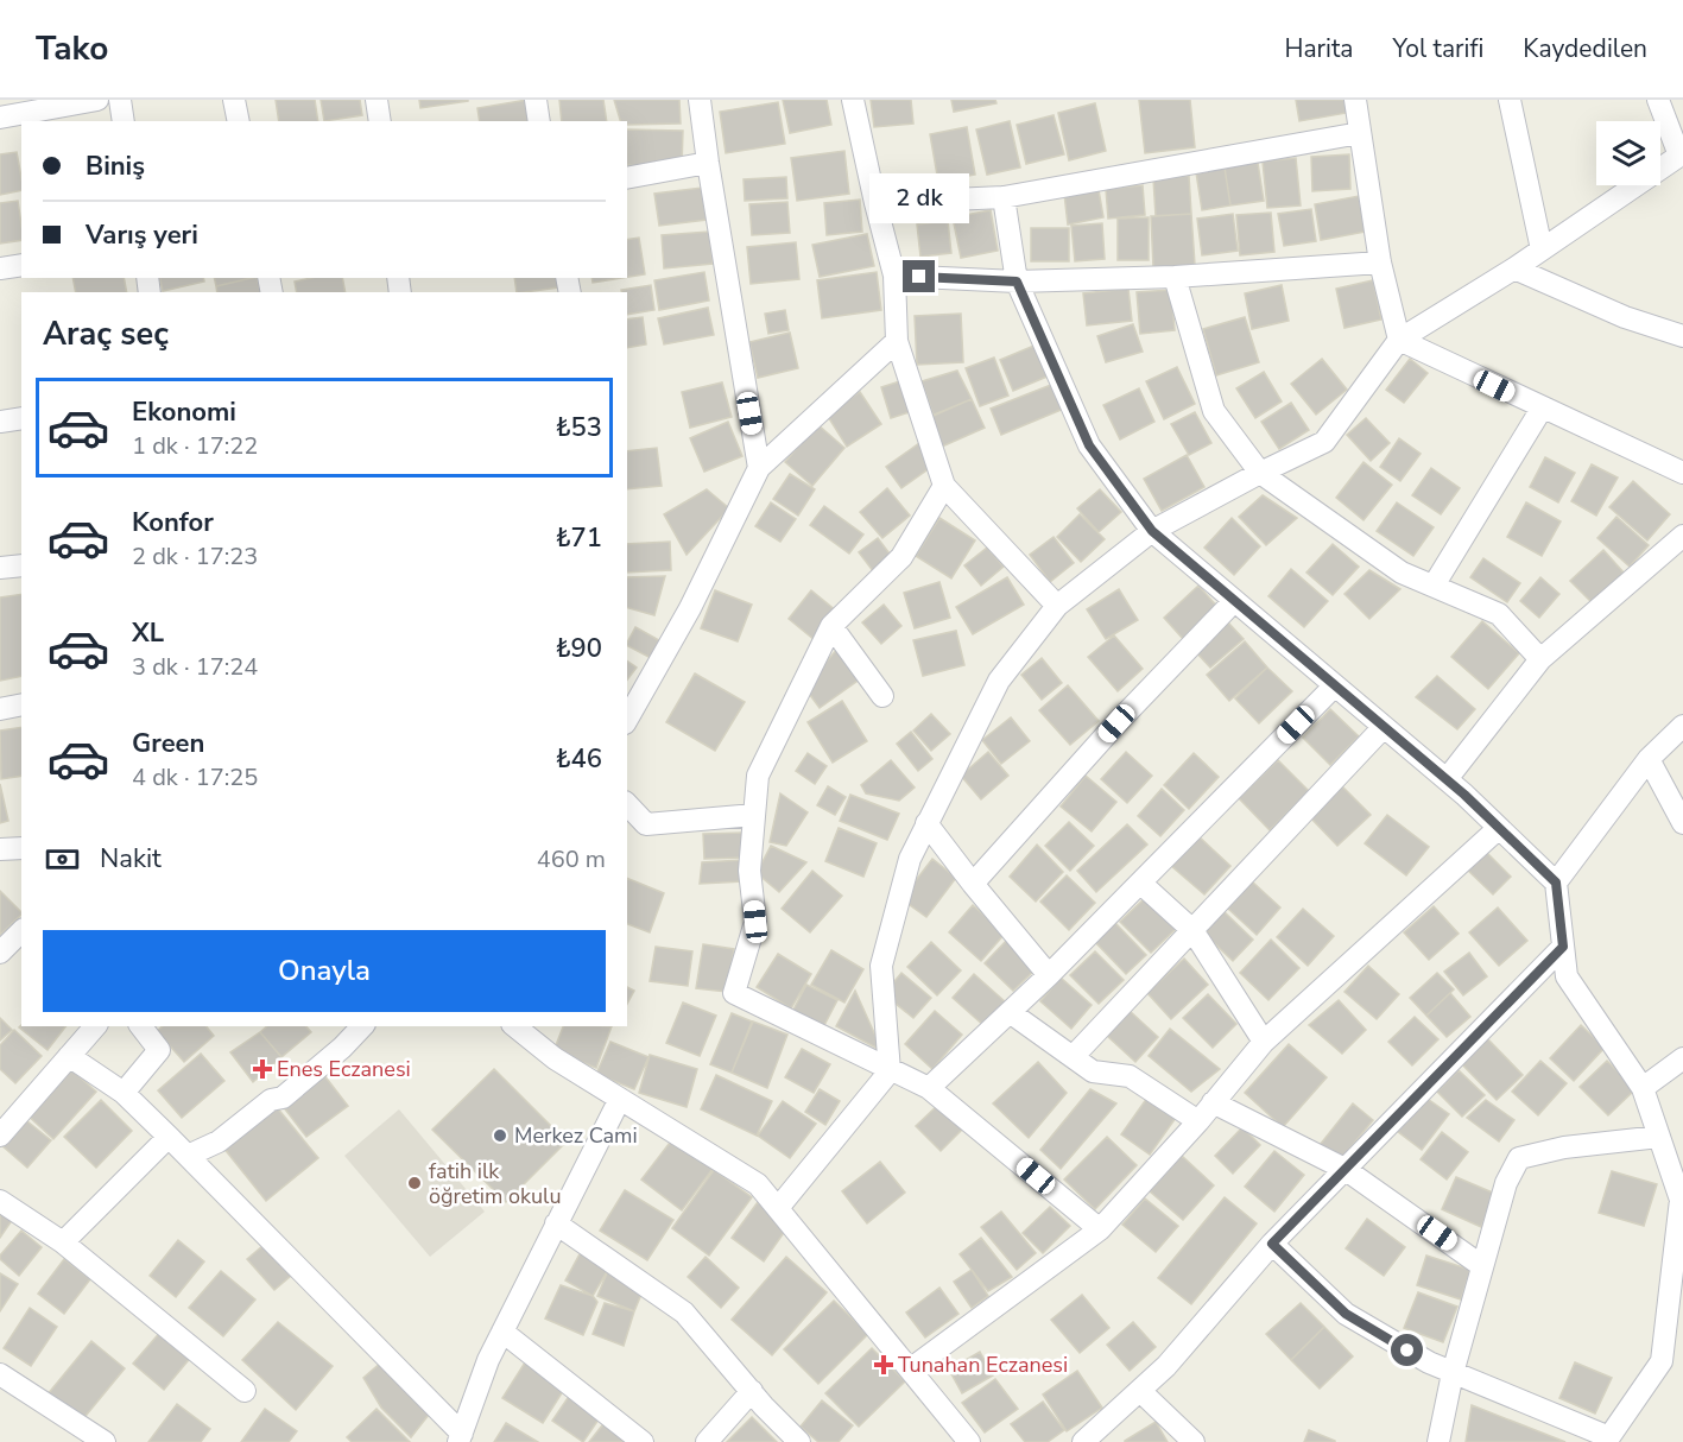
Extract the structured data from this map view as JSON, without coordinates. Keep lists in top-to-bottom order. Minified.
{"places":{"health":["Enes Eczanesi","Tunahan Eczanesi"],"other":["Merkez Cami","fatih ilk öğretim okulu"]},"page":{"header":"Tako","nav":["Harita","Yol tarifi","Kaydedilen"],"banner":["Biniş","Varış yeri"],"bubble":"2 dk","heading":"Araç seç","list":[{"name":"Ekonomi","note":"1 dk · 17:22","value":"₺53"},{"name":"Konfor","note":"2 dk · 17:23","value":"₺71"},{"name":"XL","note":"3 dk · 17:24","value":"₺90"},{"name":"Green","note":"4 dk · 17:25","value":"₺46"}],"pay":["Nakit","460 m"],"buttons":"Onayla"}}
